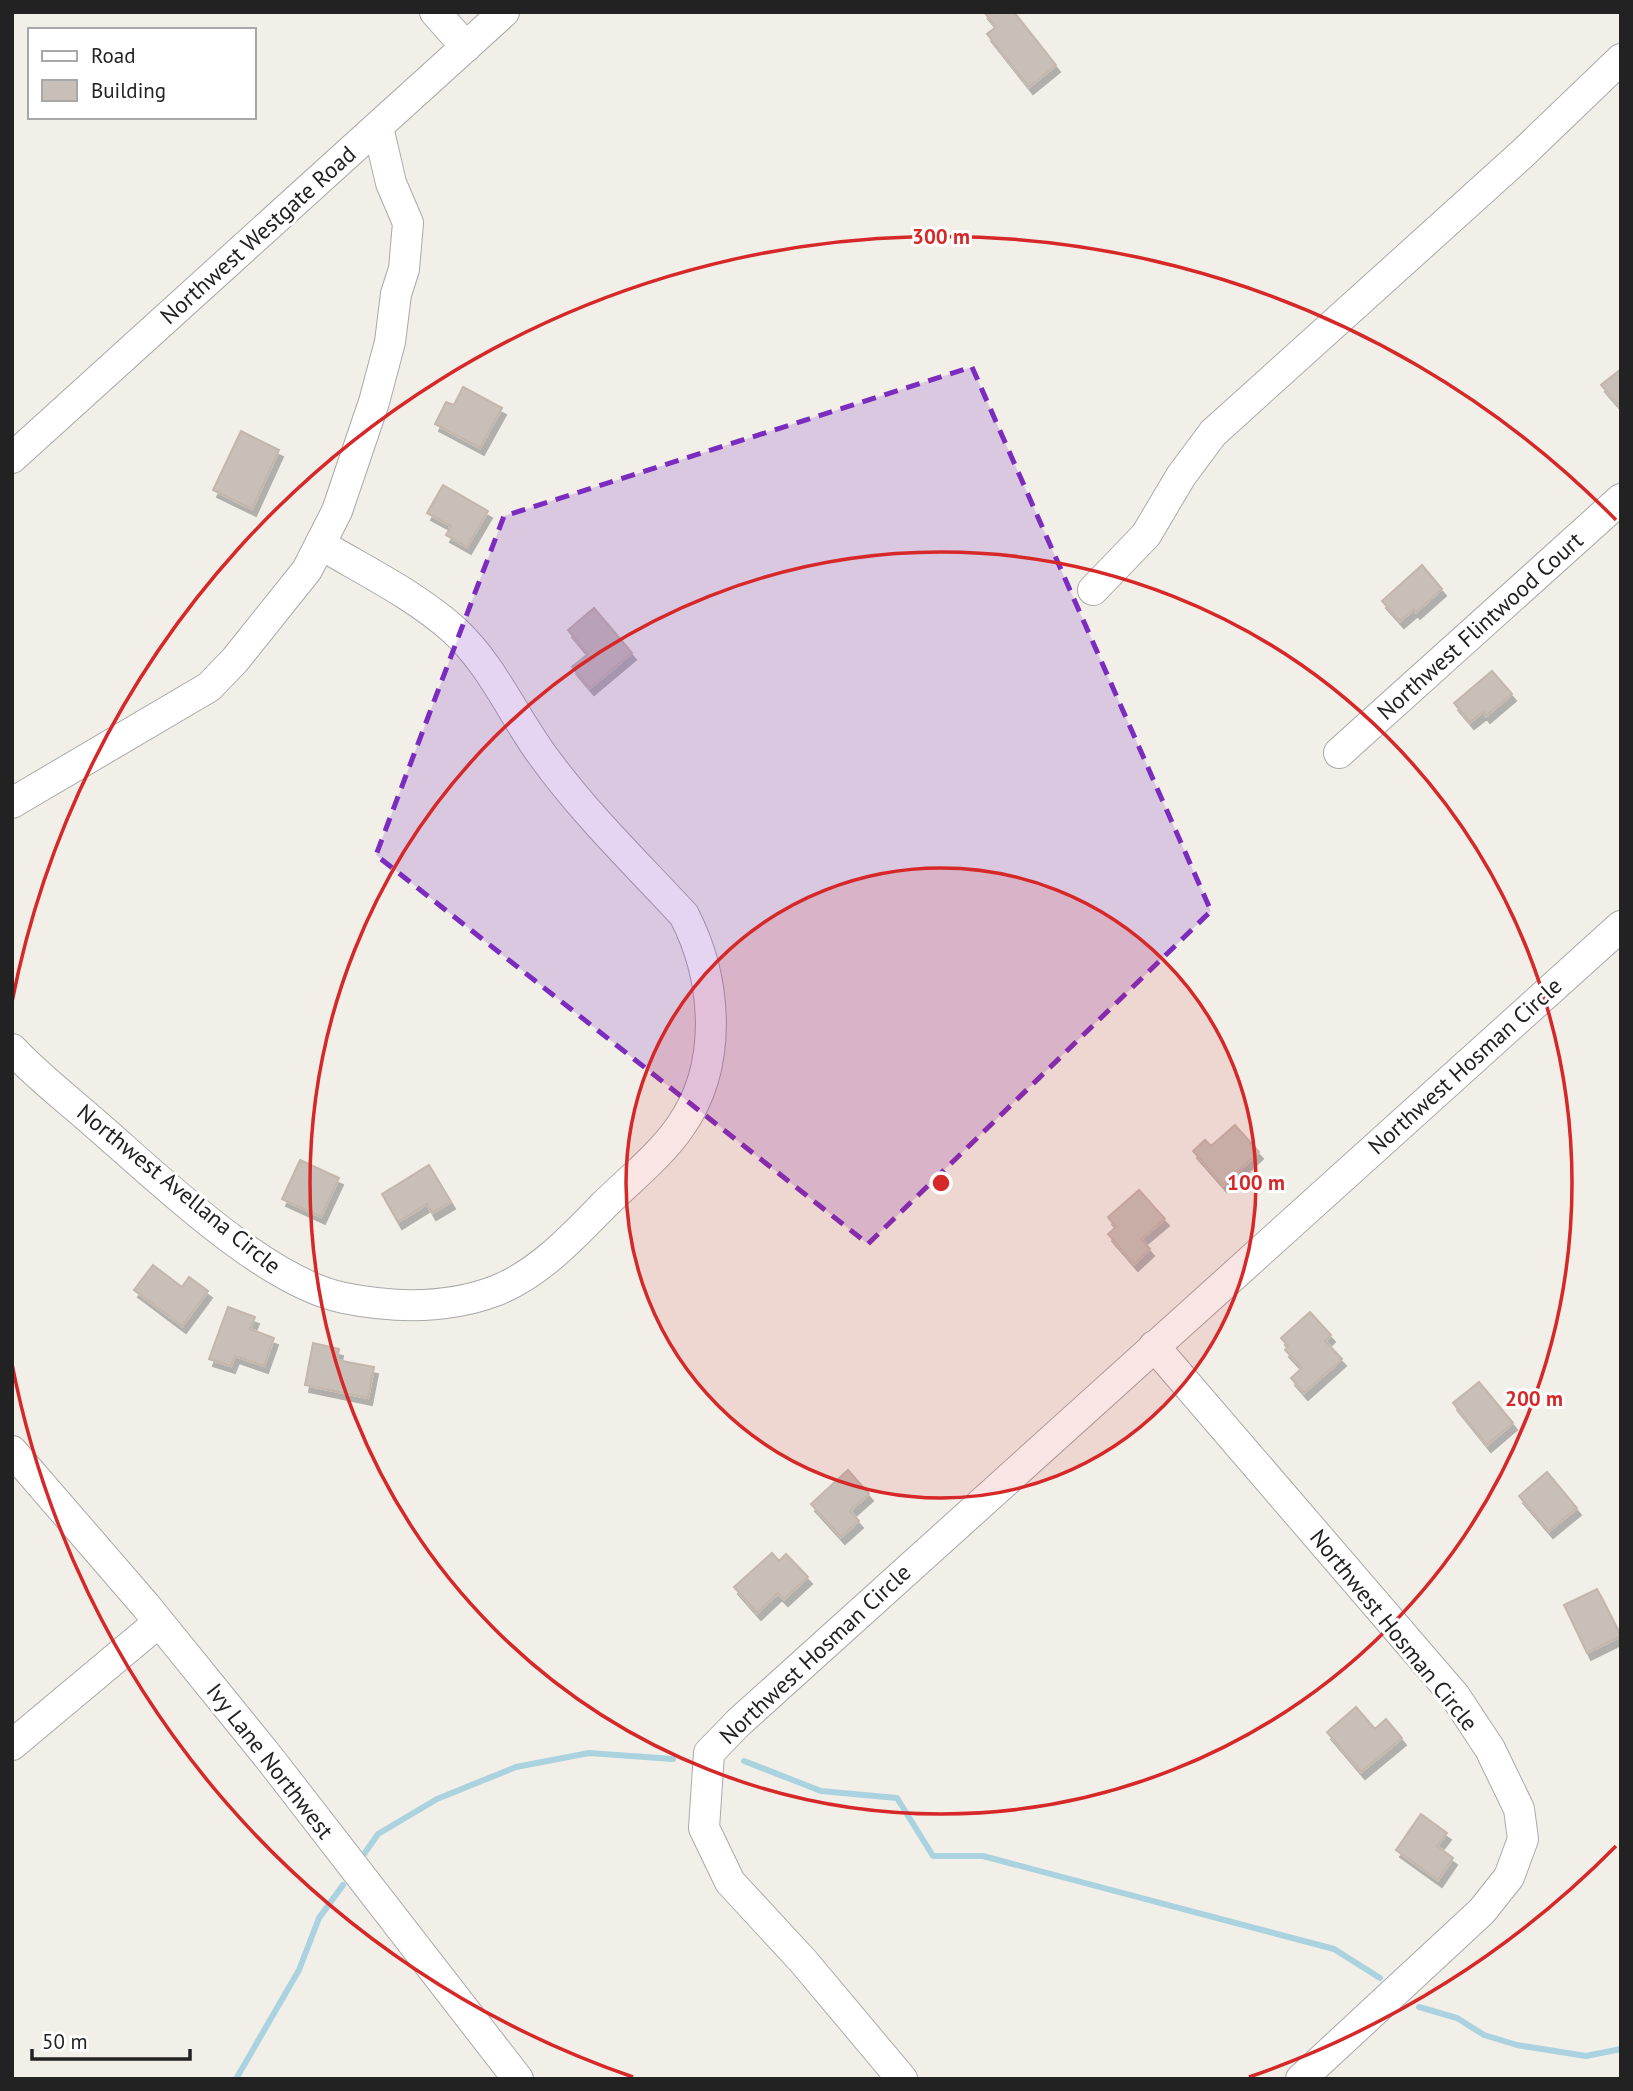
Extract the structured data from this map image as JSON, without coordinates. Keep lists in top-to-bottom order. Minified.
{"streets":{"street":["Northwest Westgate Road","Northwest Flintwood Court","Northwest Hosman Circle","Northwest Avellana Circle","Ivy Lane Northwest"]},"legend":["Road","Building"],"scale_bar":"50 m","rings":["300 m","100 m","200 m"]}
